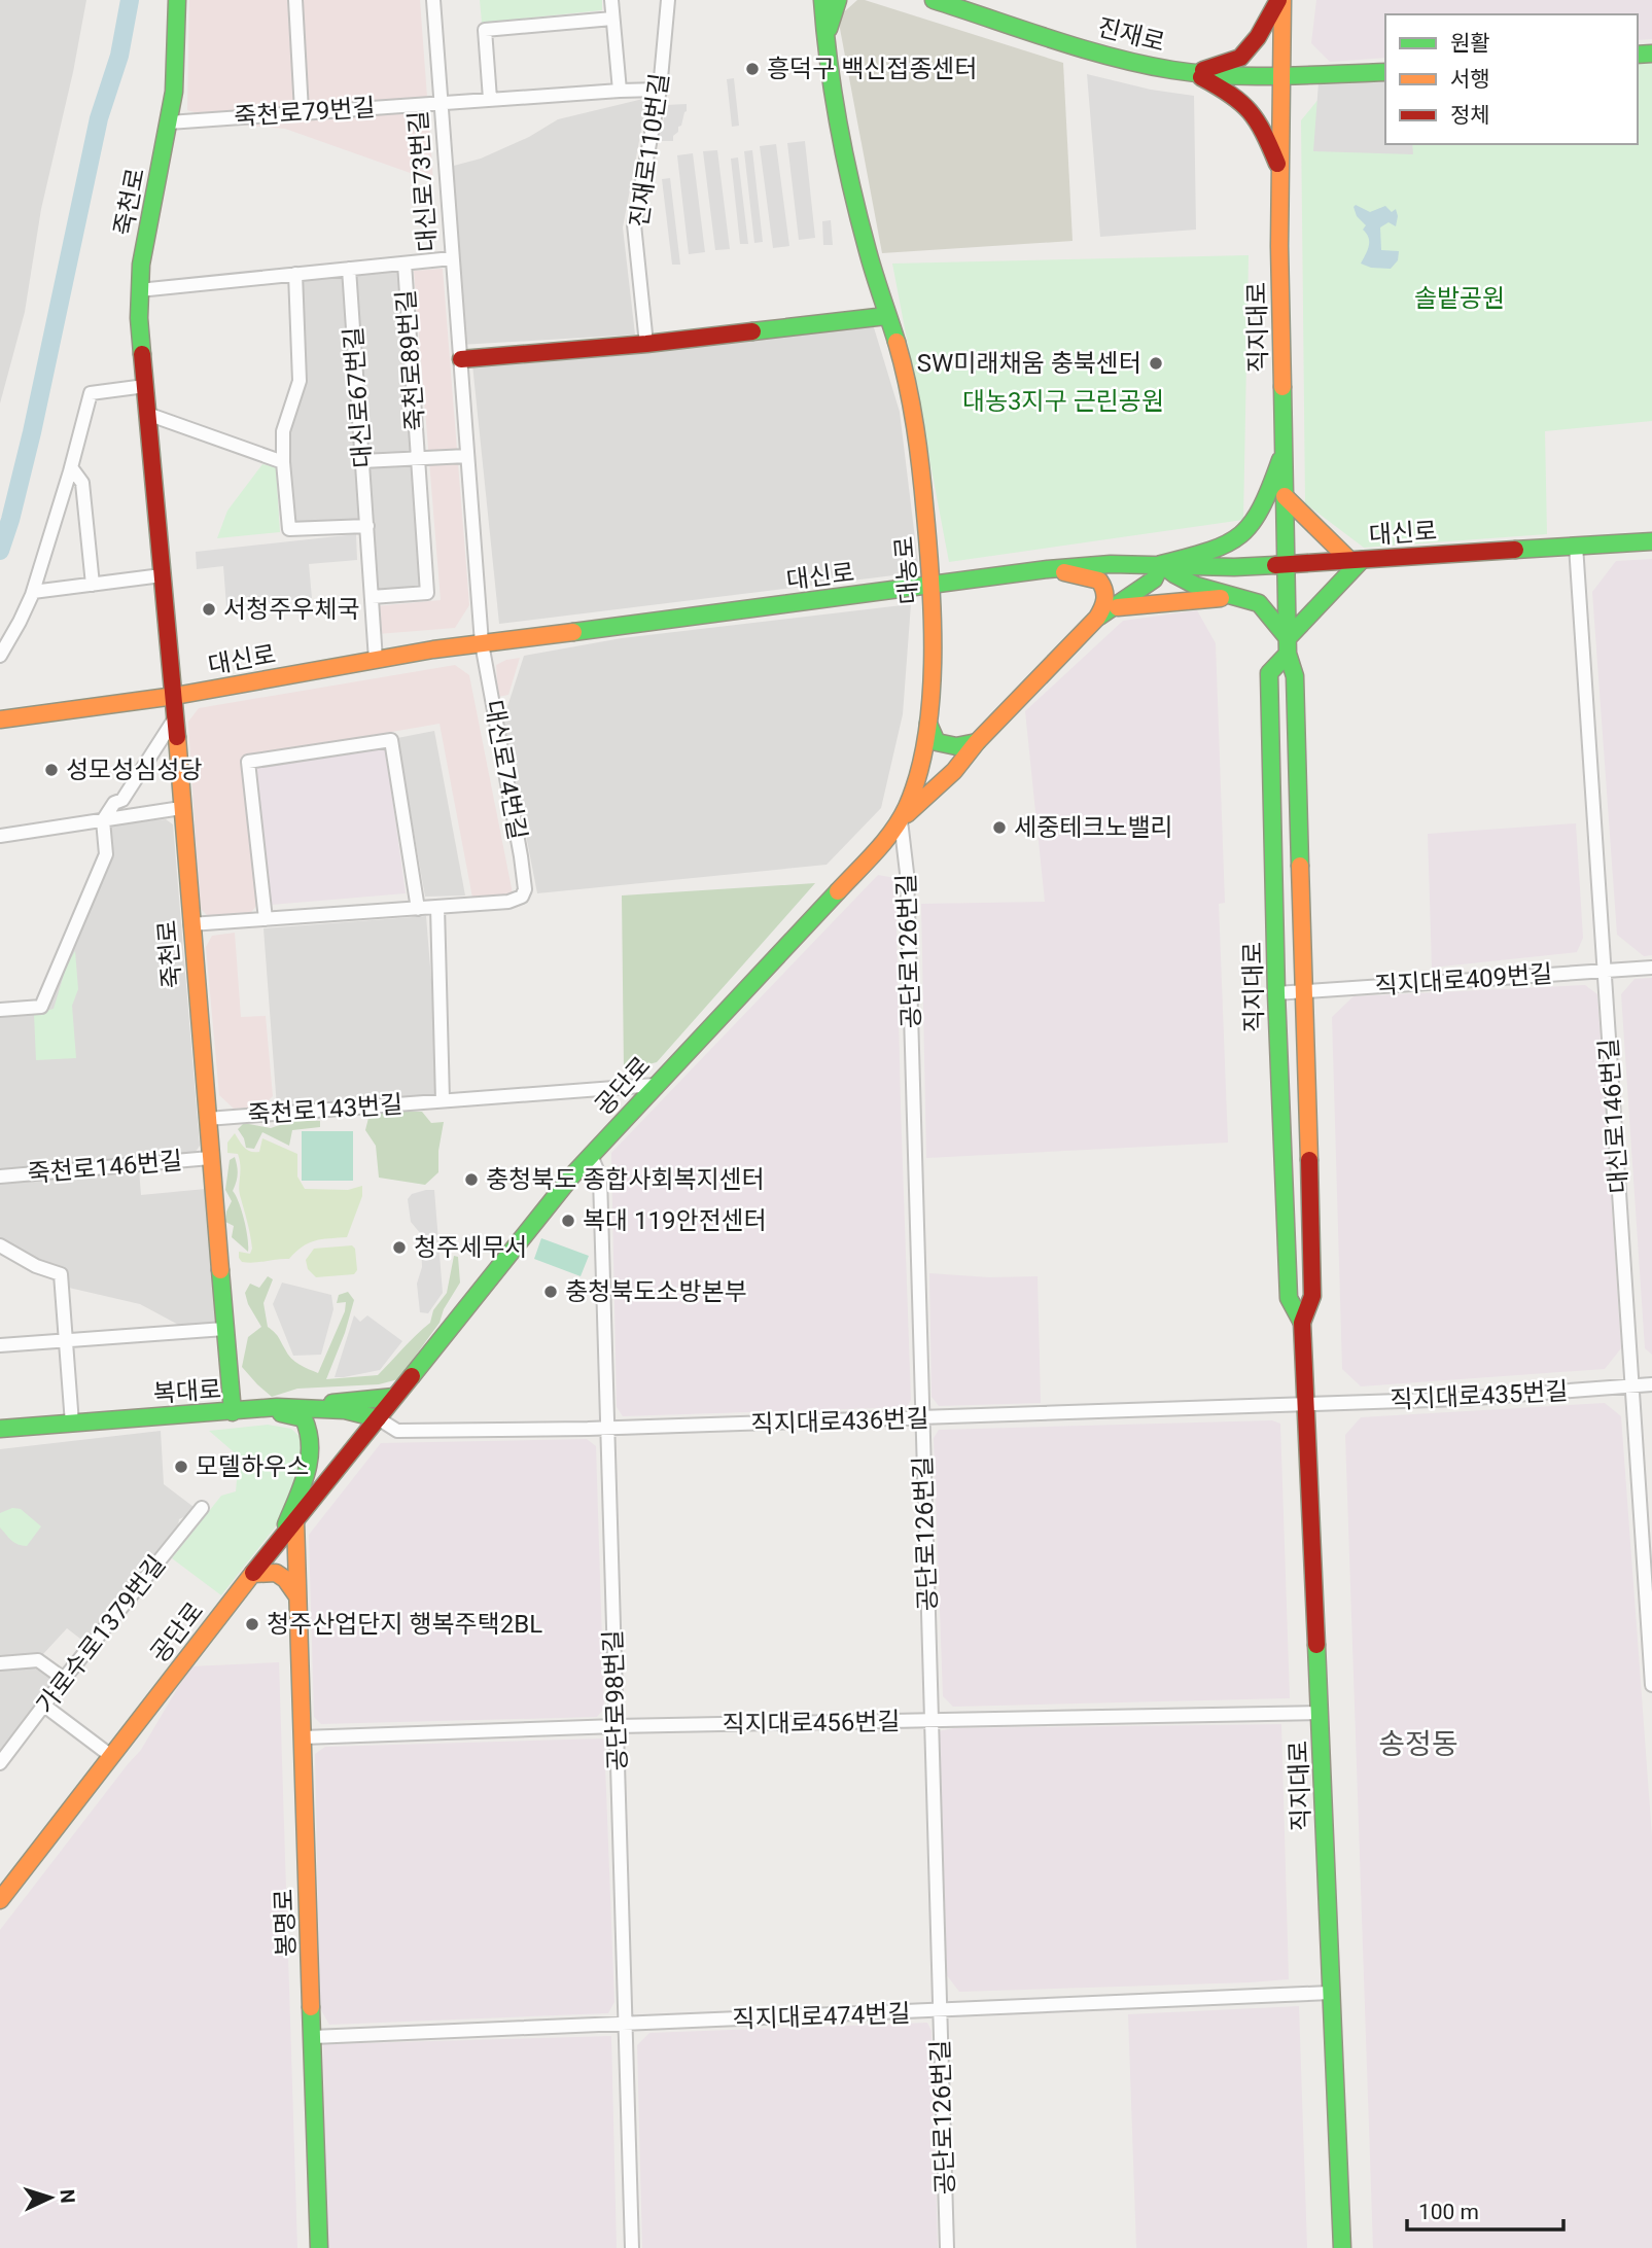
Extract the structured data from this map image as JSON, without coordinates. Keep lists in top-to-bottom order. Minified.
{"streets":{"street":["진재로","죽천로79번길","진재로110번길","대신로73번길","죽천로","직지대로","죽천로89번길","대신로67번길","대신로","대농로","대신로74번길","공단로126번길","직지대로409번길","공단로","죽천로143번길","대신로146번길","죽천로146번길","복대로","직지대로435번길","직지대로436번길","가로수로1379번길","공단로98번길","직지대로456번길","봉명로","직지대로474번길"]},"crossings":[["진재로","직지대로"],["죽천로79번길","진재로110번길"],["죽천로79번길","대신로73번길"],["죽천로79번길","죽천로"],["진재로110번길","대신로73번길"],["대신로73번길","죽천로89번길"],["대신로73번길","대신로"],["대신로73번길","대신로74번길"],["죽천로","죽천로89번길"],["죽천로","대신로"],["죽천로","죽천로143번길"],["죽천로","죽천로146번길"],["죽천로","복대로"],["직지대로","대신로"],["직지대로","직지대로409번길"],["직지대로","직지대로435번길"],["직지대로","직지대로436번길"],["직지대로","직지대로456번길"],["직지대로","직지대로474번길"],["죽천로89번길","대신로67번길"],["대신로67번길","대신로"],["대신로","대농로"],["대신로","대신로74번길"],["대신로","대신로146번길"],["대농로","공단로126번길"],["대농로","공단로"],["공단로126번길","공단로"],["공단로126번길","직지대로436번길"],["공단로126번길","직지대로456번길"],["공단로126번길","직지대로474번길"],["직지대로409번길","대신로146번길"],["공단로","죽천로143번길"],["공단로","복대로"],["공단로","직지대로436번길"],["공단로","공단로98번길"],["공단로","봉명로"],["대신로146번길","직지대로435번길"],["복대로","직지대로436번길"],["직지대로435번길","직지대로436번길"],["직지대로436번길","공단로98번길"],["공단로98번길","직지대로456번길"],["공단로98번길","직지대로474번길"],["직지대로456번길","봉명로"],["봉명로","직지대로474번길"]],"districts":["송정동"],"parks":["솔밭공원","대농3지구 근린공원"],"places":["흥덕구 백신접종센터","SW미래채움 충북센터","서청주우체국","성모성심성당","세중테크노밸리","충청북도 종합사회복지센터","복대 119안전센터","청주세무서","충청북도소방본부","모델하우스","청주산업단지 행복주택2BL"],"legend":["원활","서행","정체"],"scale_bar":"100 m","north":"right"}
